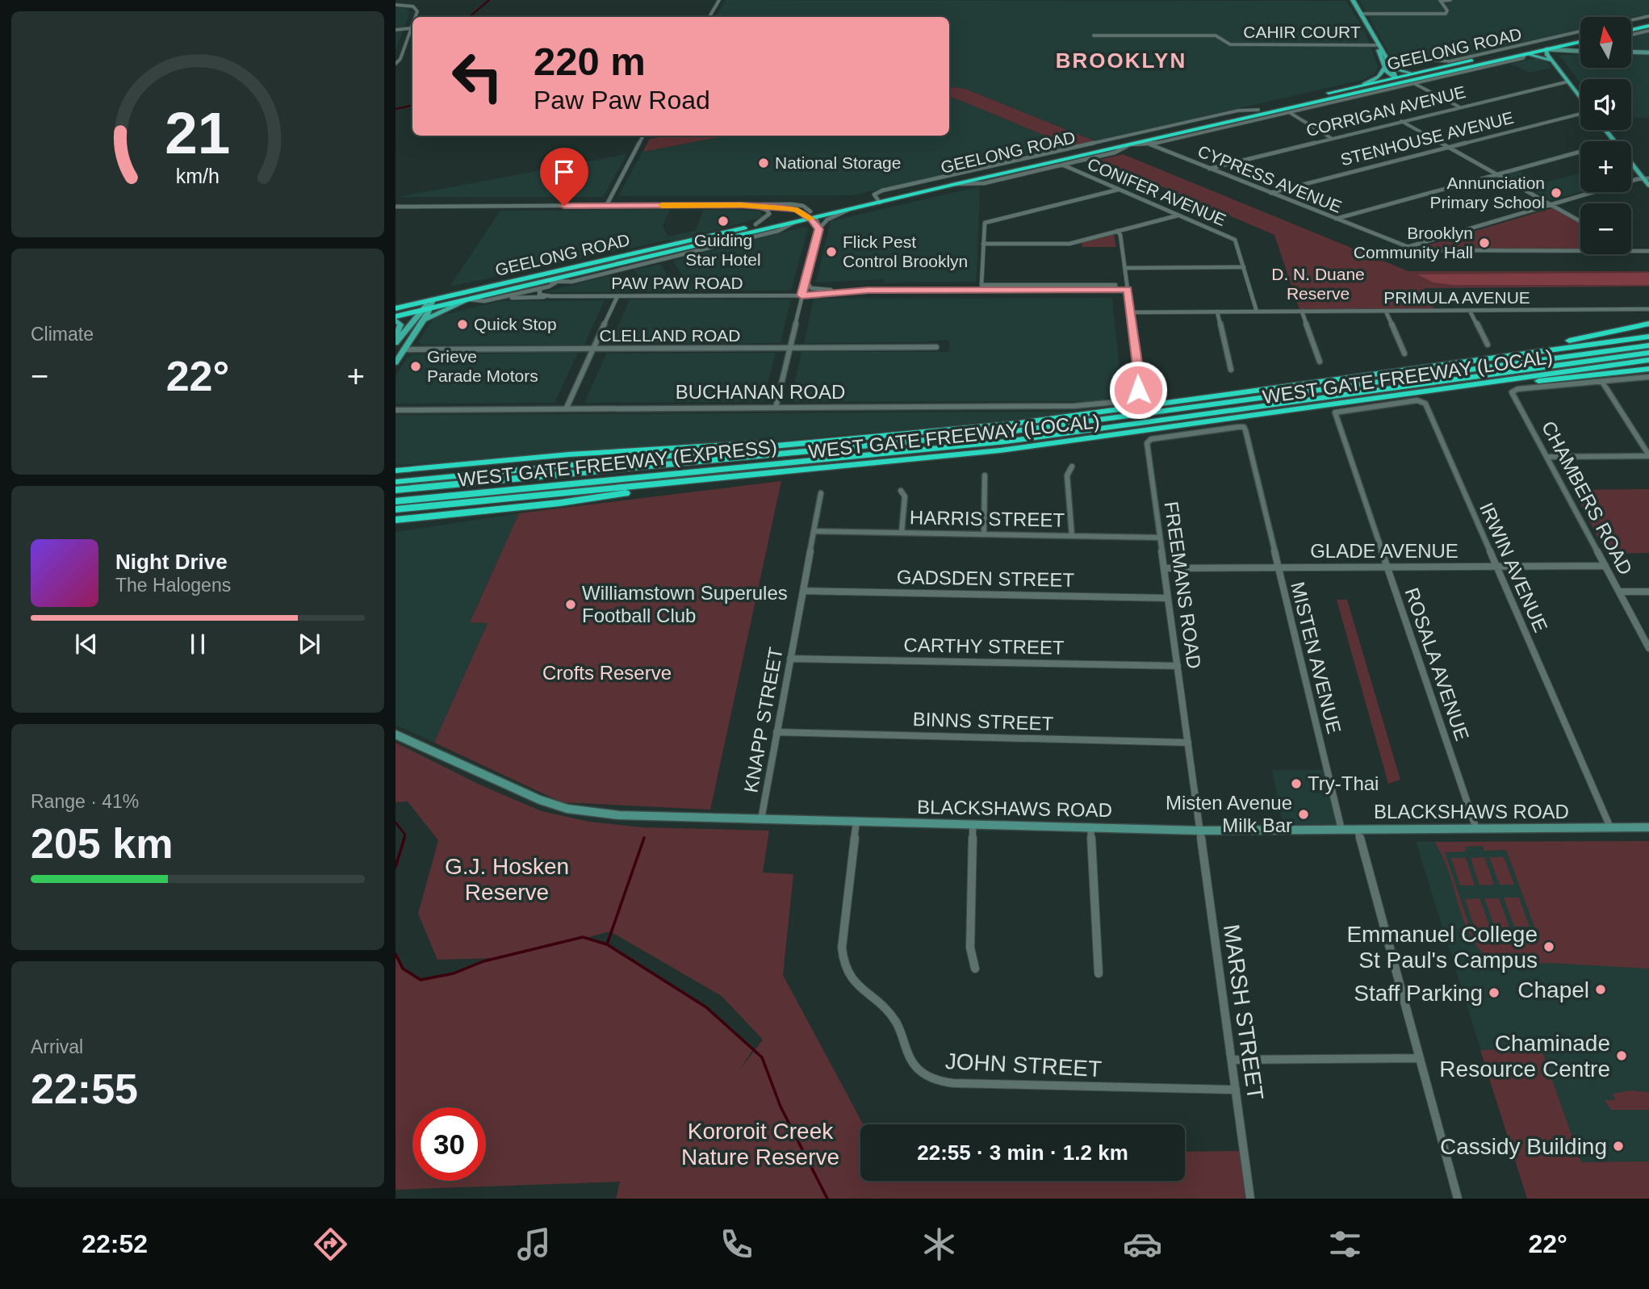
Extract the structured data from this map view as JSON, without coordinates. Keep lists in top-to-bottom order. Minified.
{"streets":{"highway":["GEELONG ROAD","WEST GATE FREEWAY (LOCAL)","WEST GATE FREEWAY (EXPRESS)"],"main road":["BLACKSHAWS ROAD"],"street":["CAHIR COURT","CORRIGAN AVENUE","STENHOUSE AVENUE","CYPRESS AVENUE","CONIFER AVENUE","PAW PAW ROAD","PRIMULA AVENUE","CLELLAND ROAD","BUCHANAN ROAD","CHAMBERS ROAD","HARRIS STREET","GLADE AVENUE","IRWIN AVENUE","GADSDEN STREET","FREEMANS ROAD","CARTHY STREET","MISTEN AVENUE","ROSALA AVENUE","KNAPP STREET","BINNS STREET","MARSH STREET","JOHN STREET"]},"crossings":[["CORRIGAN AVENUE","CYPRESS AVENUE"],["STENHOUSE AVENUE","CYPRESS AVENUE"],["CONIFER AVENUE","PRIMULA AVENUE"],["PRIMULA AVENUE","BUCHANAN ROAD"],["CHAMBERS ROAD","GLADE AVENUE"],["HARRIS STREET","FREEMANS ROAD"],["HARRIS STREET","KNAPP STREET"],["GLADE AVENUE","IRWIN AVENUE"],["GLADE AVENUE","FREEMANS ROAD"],["GLADE AVENUE","MISTEN AVENUE"],["GLADE AVENUE","ROSALA AVENUE"],["IRWIN AVENUE","ROSALA AVENUE"],["IRWIN AVENUE","BLACKSHAWS ROAD"],["GADSDEN STREET","FREEMANS ROAD"],["GADSDEN STREET","KNAPP STREET"],["FREEMANS ROAD","CARTHY STREET"],["FREEMANS ROAD","MISTEN AVENUE"],["FREEMANS ROAD","BINNS STREET"],["FREEMANS ROAD","BLACKSHAWS ROAD"],["FREEMANS ROAD","MARSH STREET"],["CARTHY STREET","KNAPP STREET"],["MISTEN AVENUE","BLACKSHAWS ROAD"],["ROSALA AVENUE","BLACKSHAWS ROAD"],["KNAPP STREET","BINNS STREET"],["KNAPP STREET","BLACKSHAWS ROAD"],["BLACKSHAWS ROAD","MARSH STREET"],["BLACKSHAWS ROAD","JOHN STREET"],["MARSH STREET","JOHN STREET"]],"districts":["BROOKLYN"],"parks":["D. N. Duane Reserve","Crofts Reserve","G.J. Hosken Reserve","Kororoit Creek Nature Reserve"],"places":["National Storage","Annunciation Primary School","Guiding Star Hotel","Brooklyn Community Hall","Flick Pest Control Brooklyn","Quick Stop","Grieve Parade Motors","Williamstown Superules Football Club","Try-Thai","Misten Avenue Milk Bar","Emmanuel College St Paul's Campus","Chapel","Staff Parking","Chaminade Resource Centre","Cassidy Building"],"north":"top","page":{"map_buttons":["+","−"],"turn":["220 m","Paw Paw Road"],"tile":["Climate",["Range · 41%","205 km"],["Arrival","22:55"]],"heat":["−","22°","+"],"song":["Night Drive","The Halogens"],"limit":"30","trip":"22:55 · 3 min · 1.2 km","tabs":["22:52","22°"],"gauge":["21","km/h"]}}
